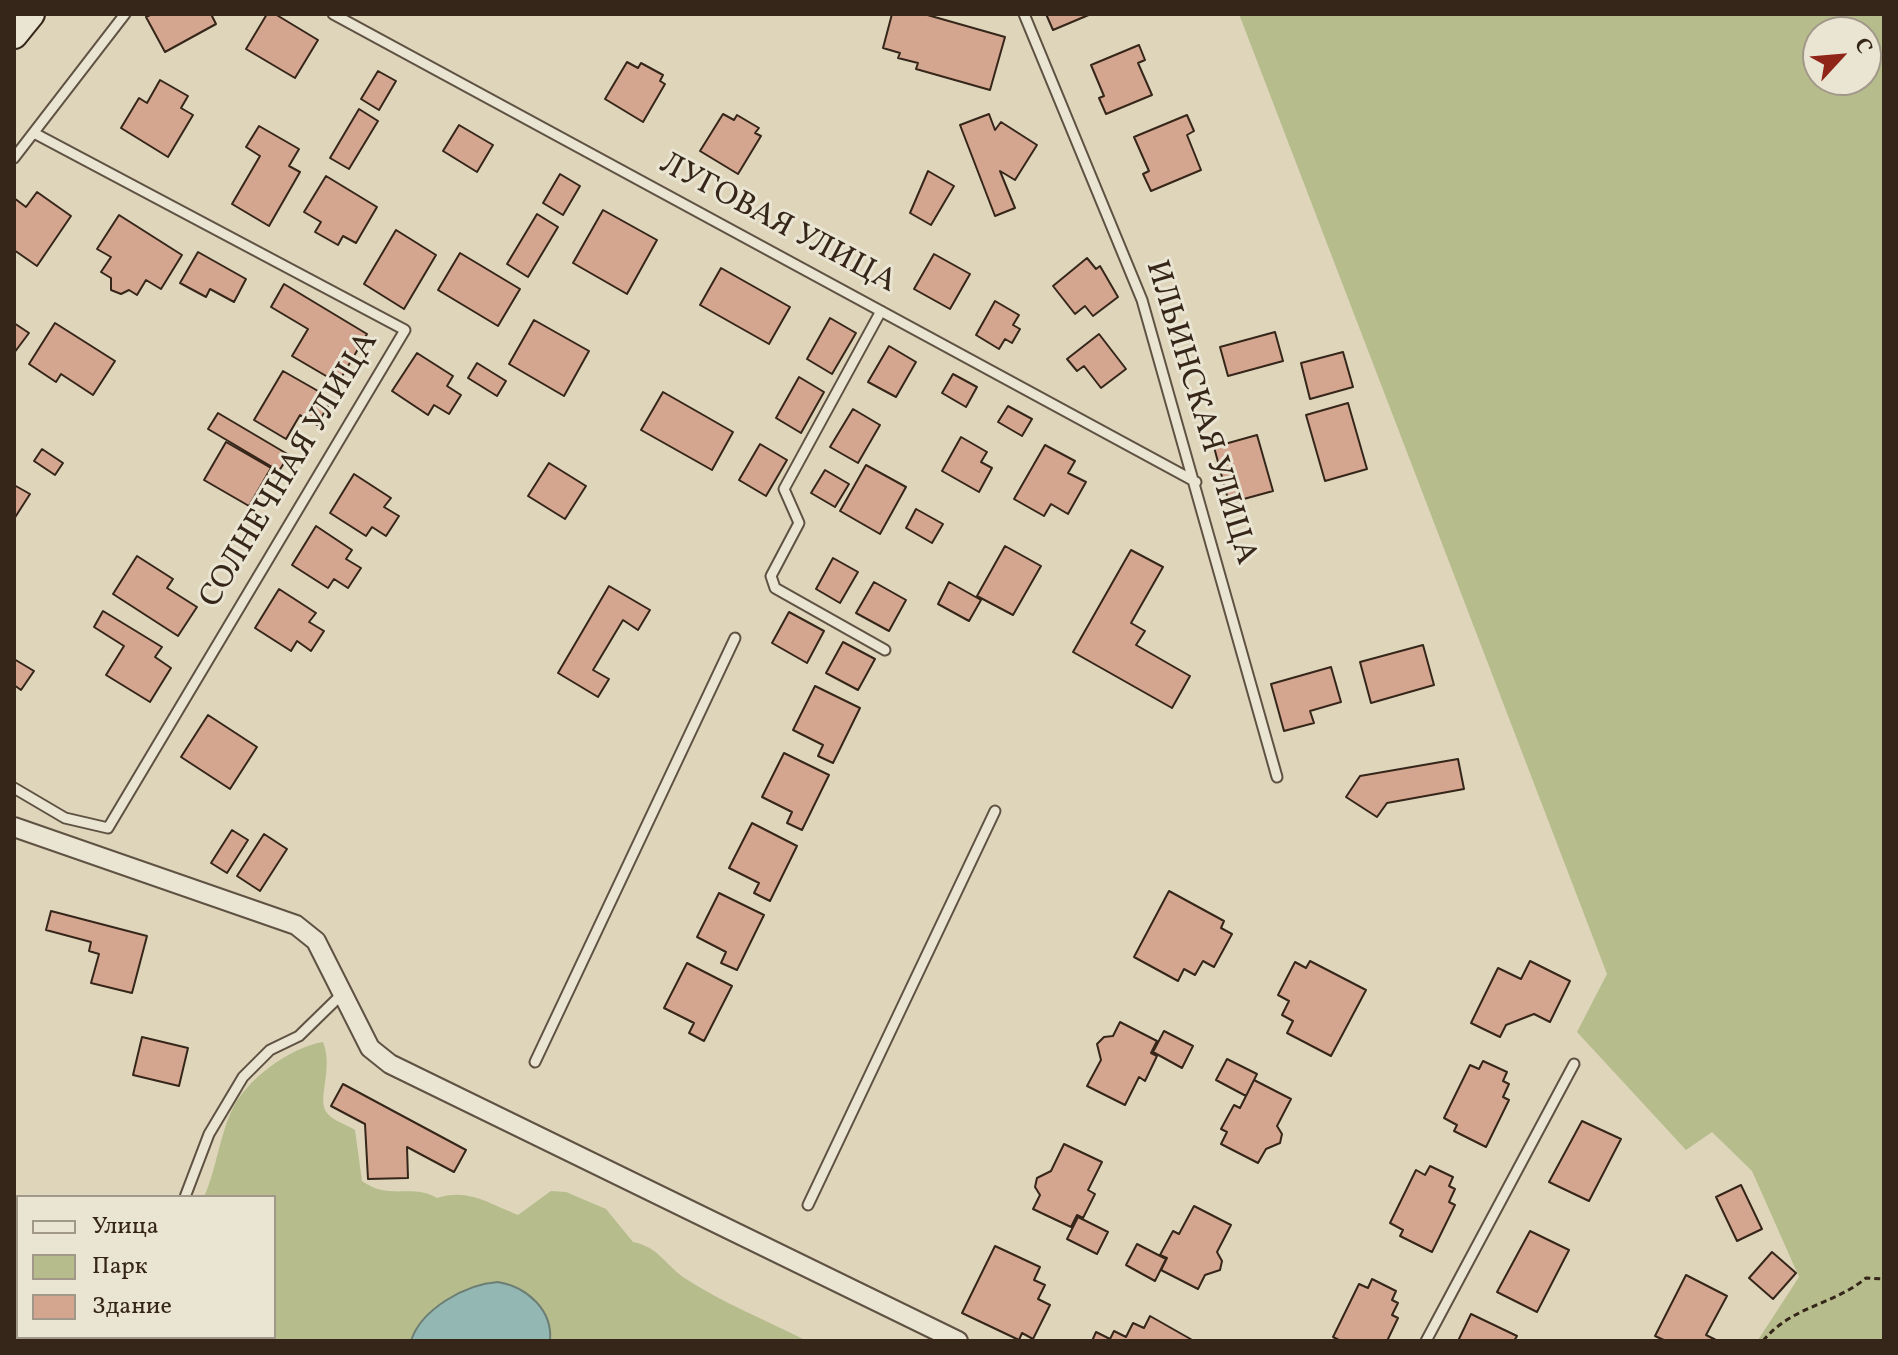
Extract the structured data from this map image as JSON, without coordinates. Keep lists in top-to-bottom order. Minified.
{"streets":{"lane":["ЛУГОВАЯ УЛИЦА","ИЛЬИНСКАЯ УЛИЦА","СОЛНЕЧНАЯ УЛИЦА"]},"crossings":[["ЛУГОВАЯ УЛИЦА","ИЛЬИНСКАЯ УЛИЦА"]],"legend":["Улица","Парк","Здание"],"north":"top right"}
